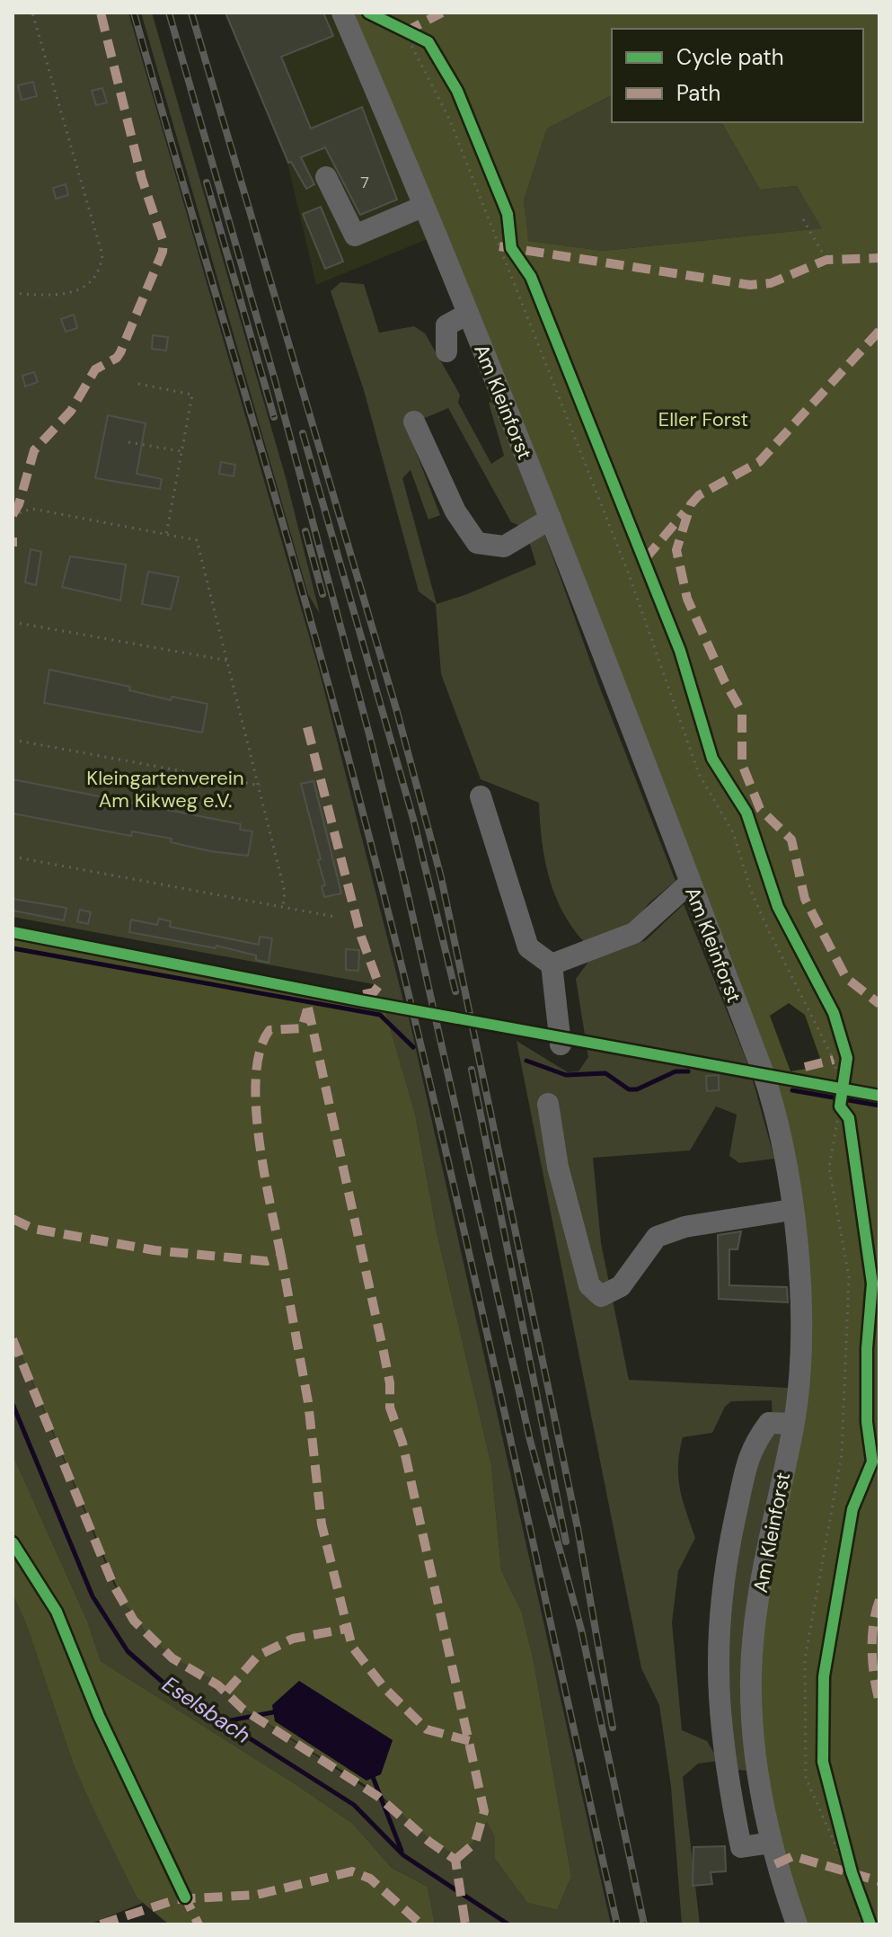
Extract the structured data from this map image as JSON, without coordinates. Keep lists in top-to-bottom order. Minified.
{"streets":{"street":["Am Kleinforst"]},"water":["Eselsbach"],"parks":["Eller Forst","Kleingartenverein Am Kikweg e.V."],"house_numbers":["7"],"legend":["Cycle path","Path"]}
